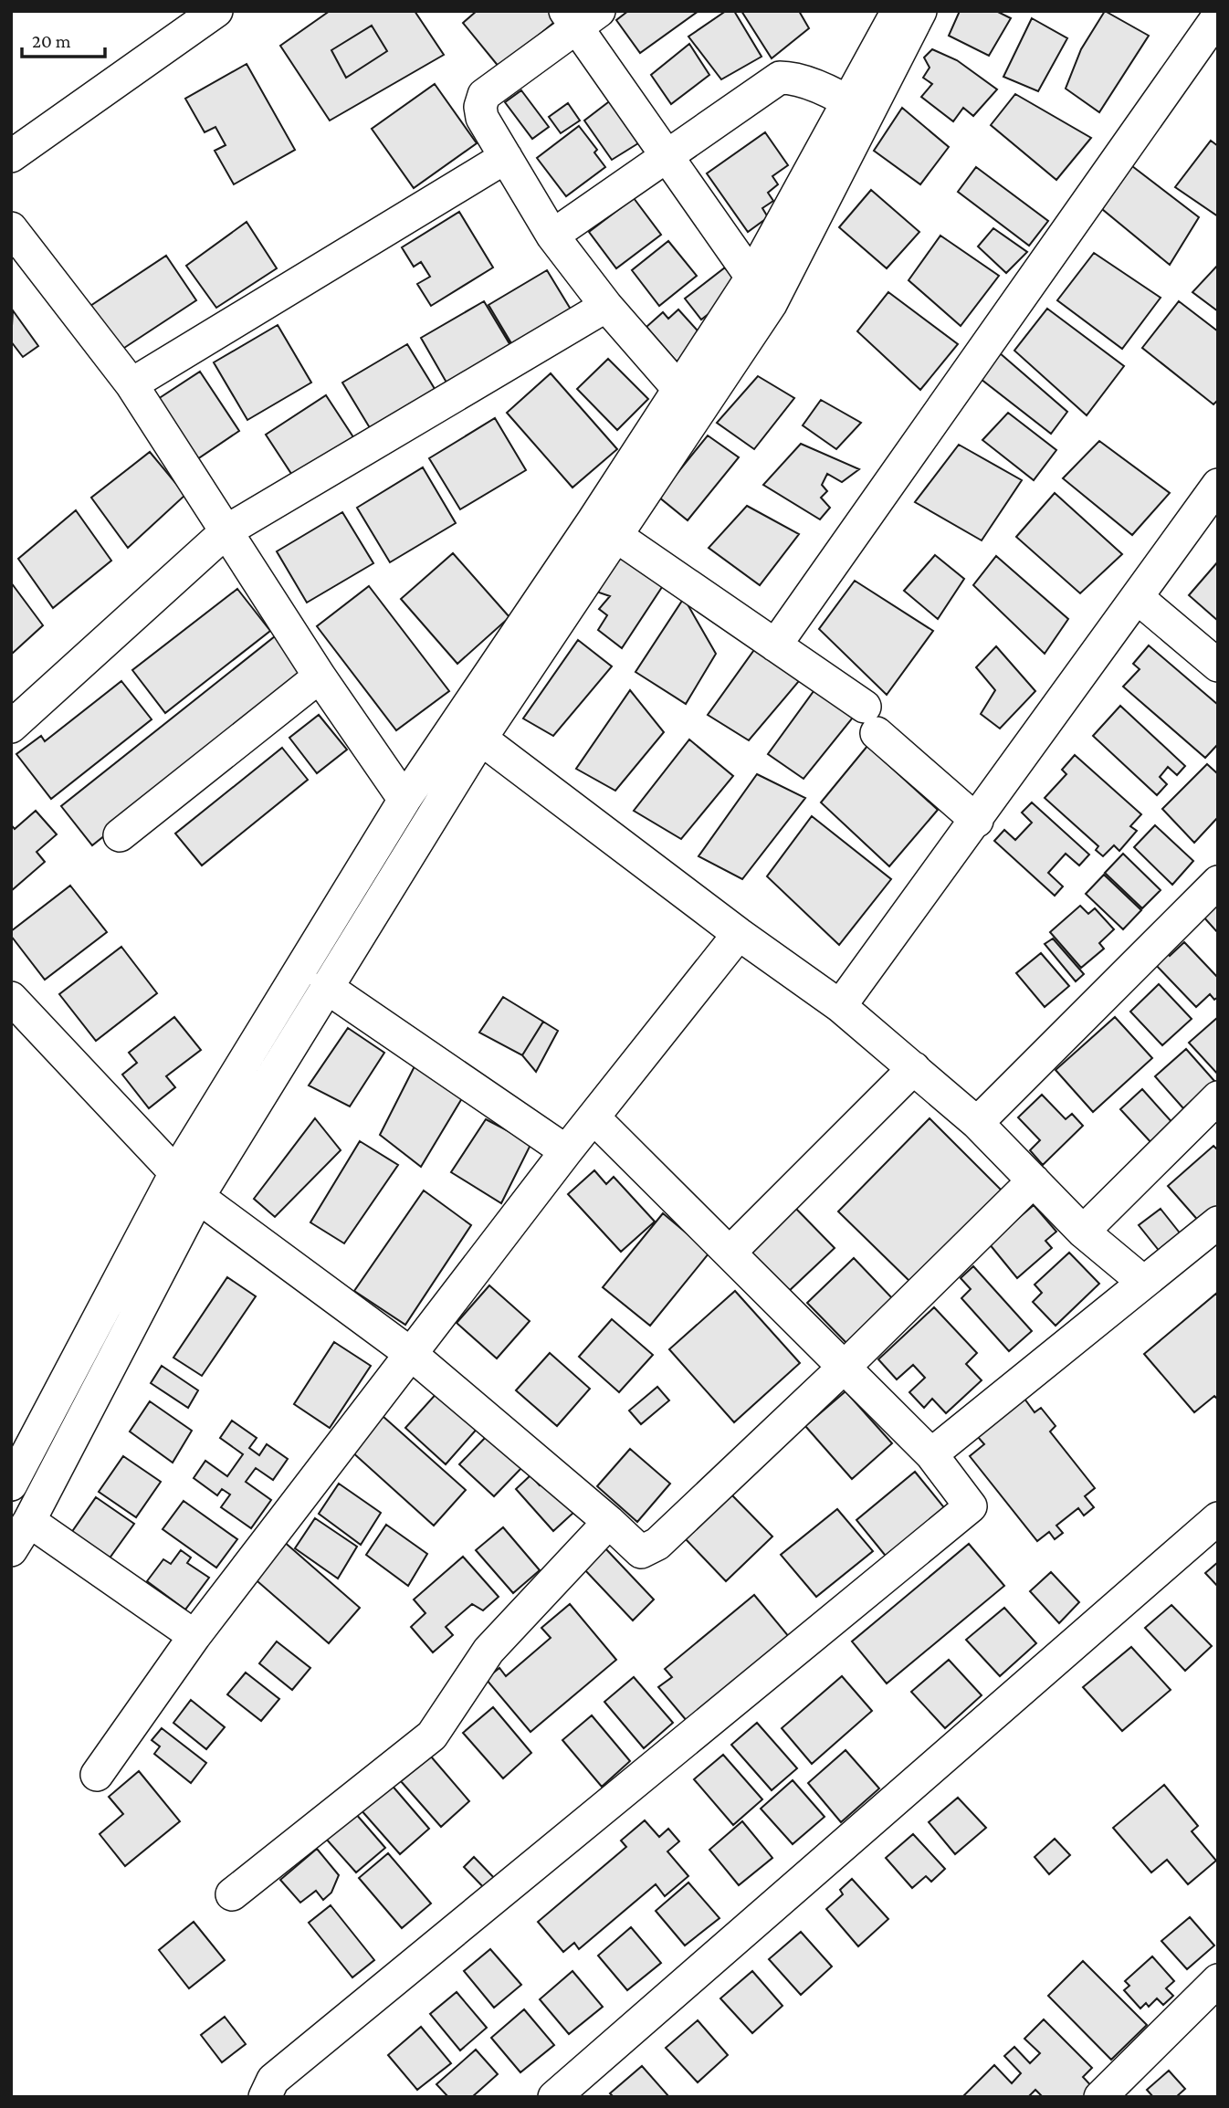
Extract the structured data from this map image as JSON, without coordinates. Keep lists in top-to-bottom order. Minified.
{"scale_bar":"20 m"}
